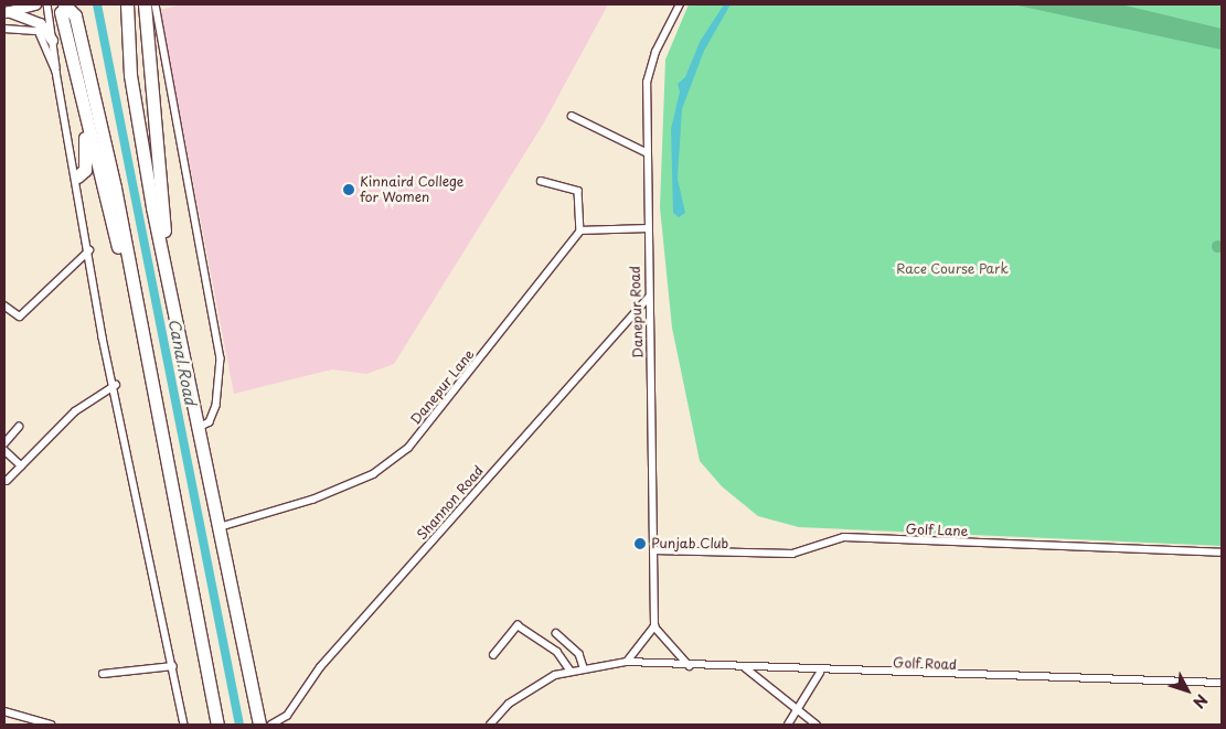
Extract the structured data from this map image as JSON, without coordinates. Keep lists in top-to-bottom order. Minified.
{"streets":{"street":["Danepur Road","Danepur Lane","Shannon Road","Golf Lane","Golf Road"]},"crossings":[["Danepur Road","Shannon Road"],["Danepur Road","Golf Lane"]],"water":["Canal Road"],"parks":["Race Course Park"],"places":["Kinnaird College for Women","Punjab Club"],"north":"bottom right"}
